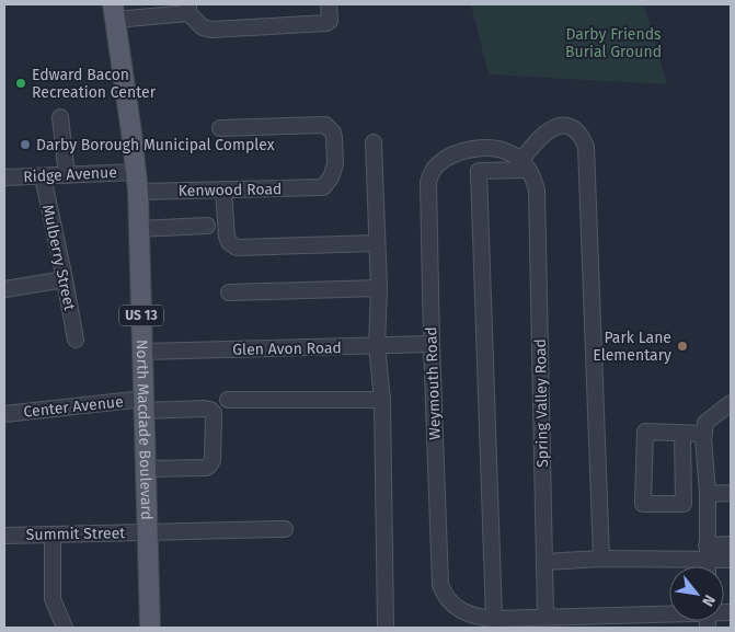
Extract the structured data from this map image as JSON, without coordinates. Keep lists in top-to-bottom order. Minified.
{"streets":{"main road":["US 13","North Macdade Boulevard"],"street":["Ridge Avenue","Kenwood Road","Mulberry Street","Glen Avon Road","Weymouth Road","Spring Valley Road","Center Avenue","Summit Street"]},"crossings":[["Ridge Avenue","Mulberry Street"],["Ridge Avenue","North Macdade Boulevard"],["Kenwood Road","North Macdade Boulevard"],["Glen Avon Road","Weymouth Road"],["Glen Avon Road","North Macdade Boulevard"],["Weymouth Road","Spring Valley Road"],["Center Avenue","North Macdade Boulevard"],["North Macdade Boulevard","Summit Street"]],"parks":["Darby Friends Burial Ground"],"places":["Edward Bacon Recreation Center","Darby Borough Municipal Complex","Park Lane Elementary"],"north":"bottom right"}
